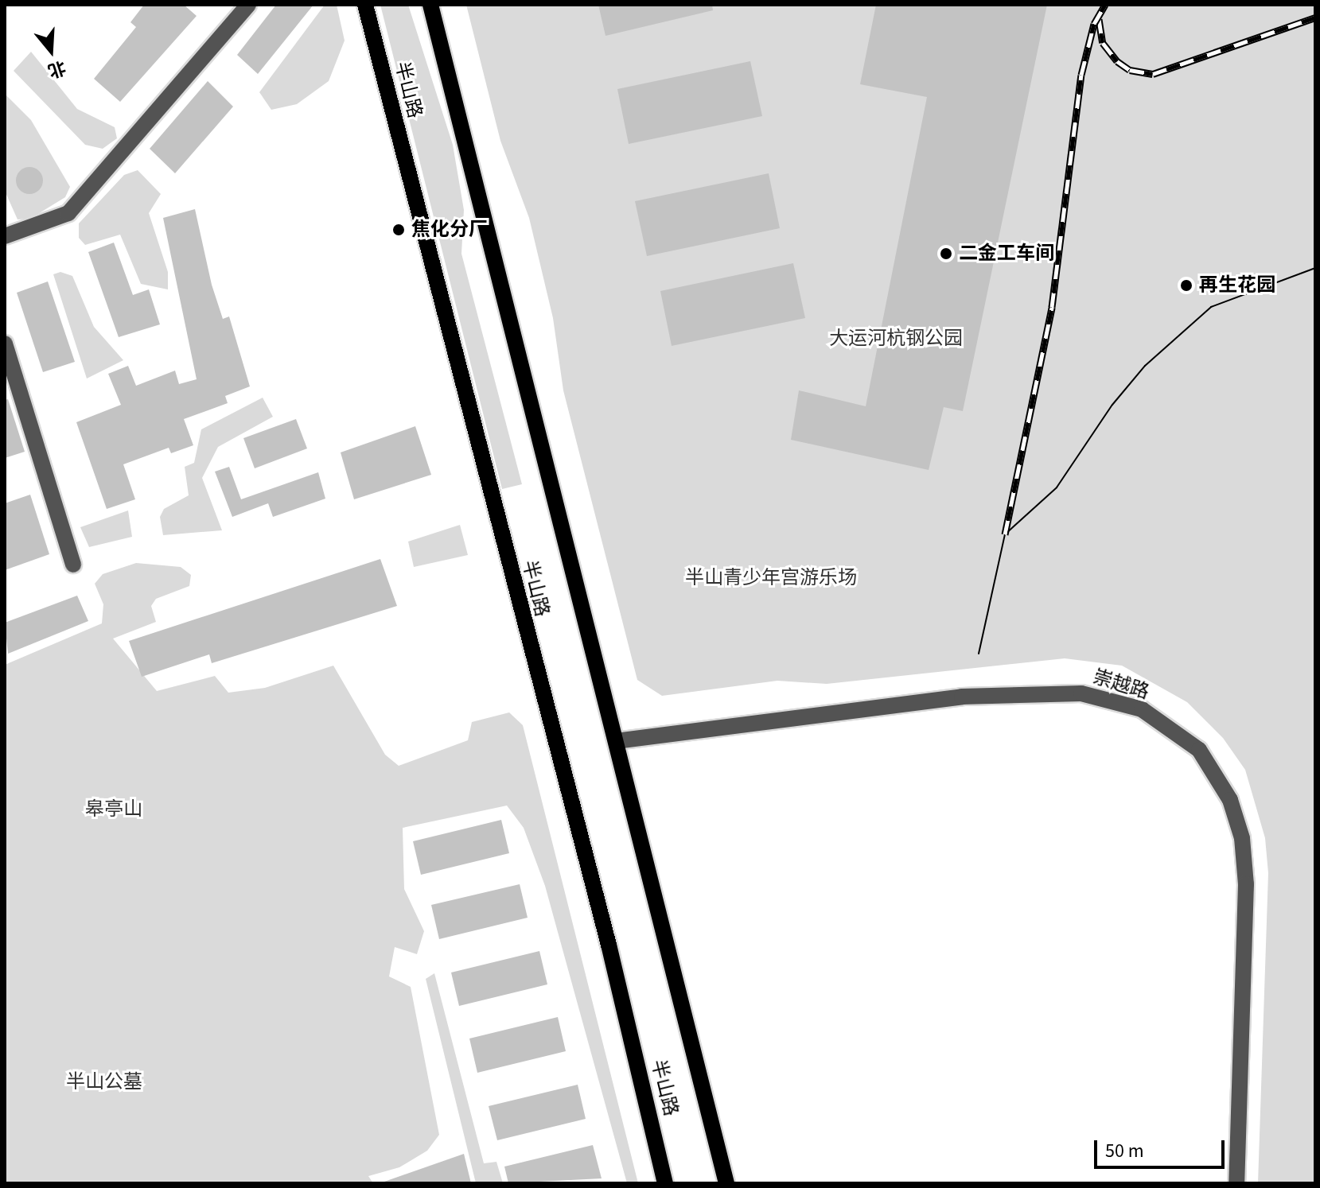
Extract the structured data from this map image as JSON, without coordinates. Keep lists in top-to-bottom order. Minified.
{"streets":{"main road":["半山路"],"street":["崇越路"]},"crossings":[["半山路","崇越路"]],"parks":["大运河杭钢公园","半山青少年宫游乐场","皋亭山","半山公墓"],"places":["焦化分厂","二金工车间","再生花园"],"scale_bar":"50 m","north":"bottom"}
